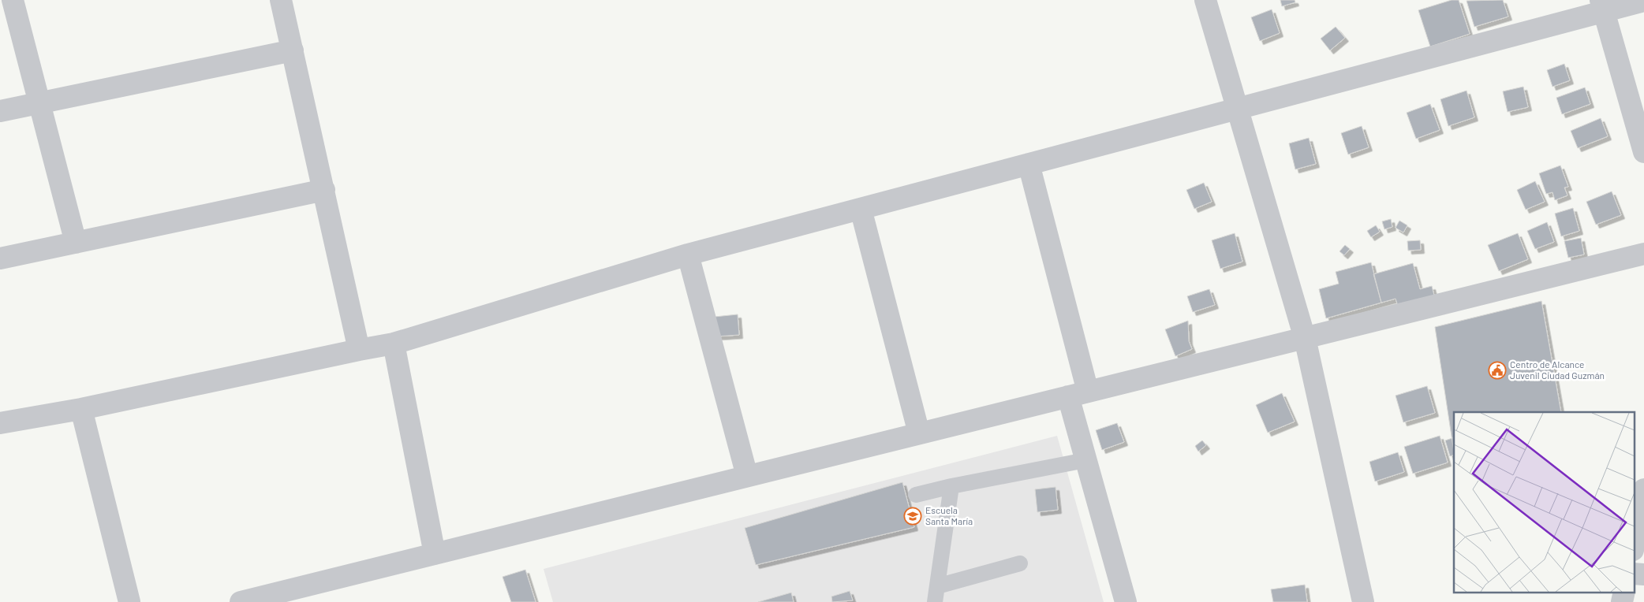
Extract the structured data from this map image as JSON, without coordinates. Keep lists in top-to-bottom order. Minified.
{"places":{"public building":["Centro de Alcance Juvenil Ciudad Guzmán"],"school or university":["Escuela Santa María"]}}
